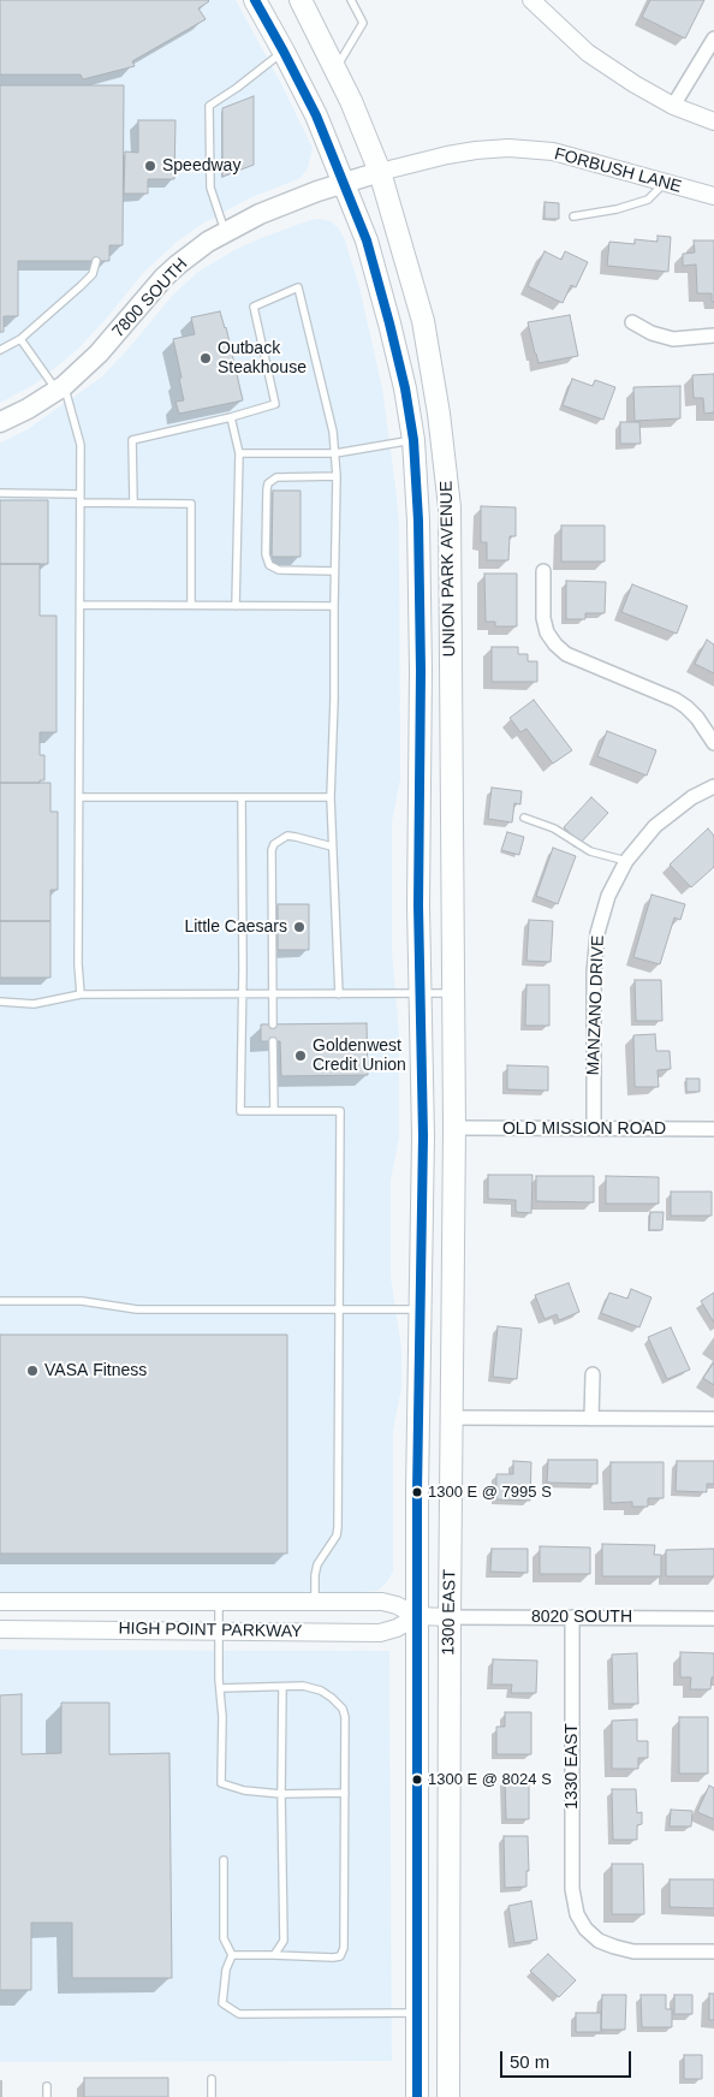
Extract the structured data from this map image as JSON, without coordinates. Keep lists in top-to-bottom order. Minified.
{"streets":{"main road":["7800 SOUTH","UNION PARK AVENUE","1300 EAST"],"street":["FORBUSH LANE","MANZANO DRIVE","OLD MISSION ROAD","8020 SOUTH","HIGH POINT PARKWAY","1330 EAST"]},"crossings":[["FORBUSH LANE","7800 SOUTH"],["FORBUSH LANE","UNION PARK AVENUE"],["7800 SOUTH","UNION PARK AVENUE"],["UNION PARK AVENUE","OLD MISSION ROAD"],["UNION PARK AVENUE","1300 EAST"],["MANZANO DRIVE","OLD MISSION ROAD"],["OLD MISSION ROAD","1300 EAST"],["1300 EAST","8020 SOUTH"],["1300 EAST","HIGH POINT PARKWAY"],["8020 SOUTH","HIGH POINT PARKWAY"],["8020 SOUTH","1330 EAST"]],"places":["Speedway","Outback Steakhouse","Little Caesars","Goldenwest Credit Union","VASA Fitness","1300 E @ 7995 S","1300 E @ 8024 S"],"scale_bar":"50 m"}
